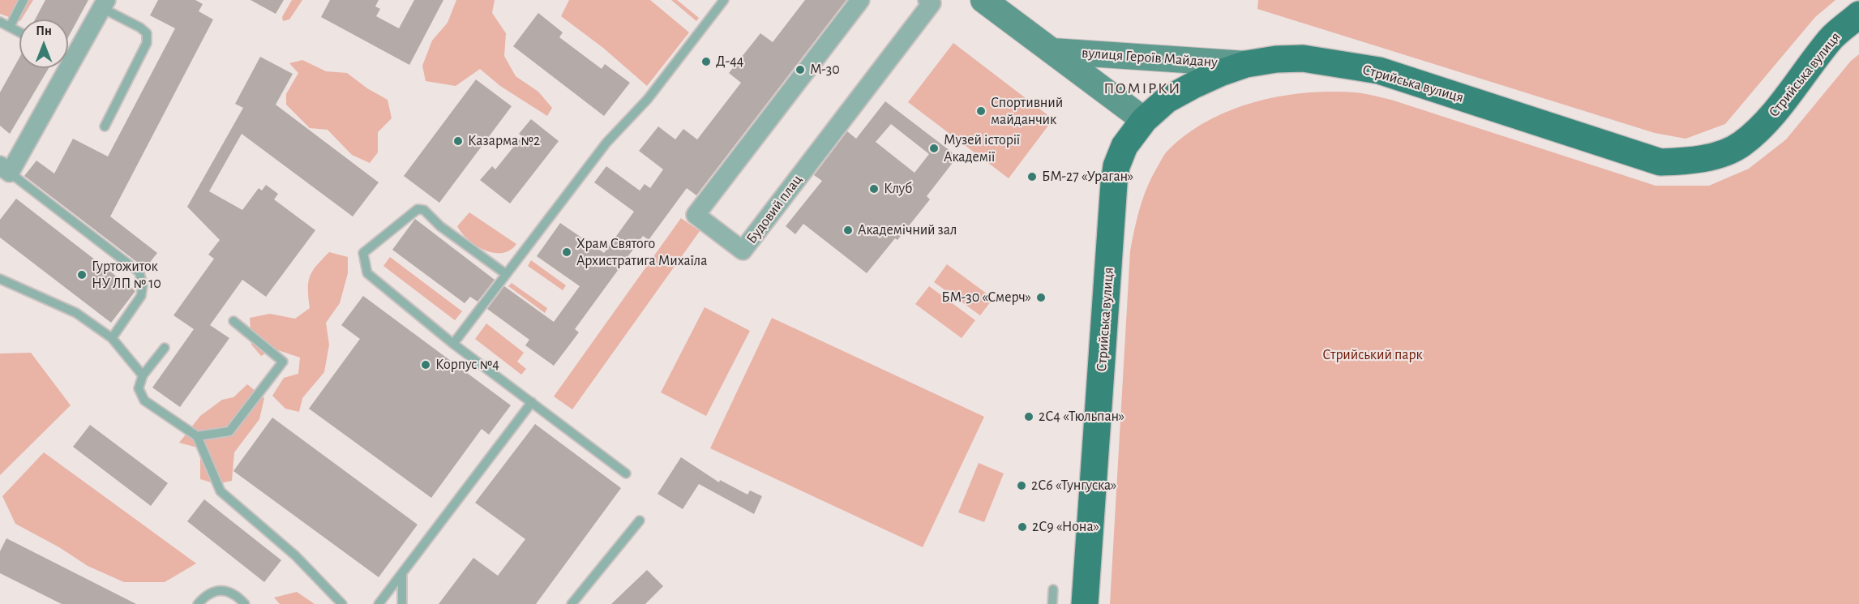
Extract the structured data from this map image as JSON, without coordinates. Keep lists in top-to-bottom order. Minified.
{"streets":{"main road":["вулиця Героїв Майдану","Стрийська вулиця"],"street":["Будовий плац"]},"crossings":[["вулиця Героїв Майдану","Стрийська вулиця"]],"districts":["ПОМІРКИ"],"parks":["Стрийський парк"],"places":["Д-44","М-30","Спортивний майданчик","Казарма №2","Музей історії Академії","БМ-27 «Ураган»","Клуб","Академічний зал","Храм Святого Архистратига Михаїла","Гуртожиток НУ ЛП № 10","БМ-30 «Смерч»","Корпус №4","2С4 «Тюльпан»","2С6 «Тунгуска»","2С9 «Нона»"],"north":"top"}
